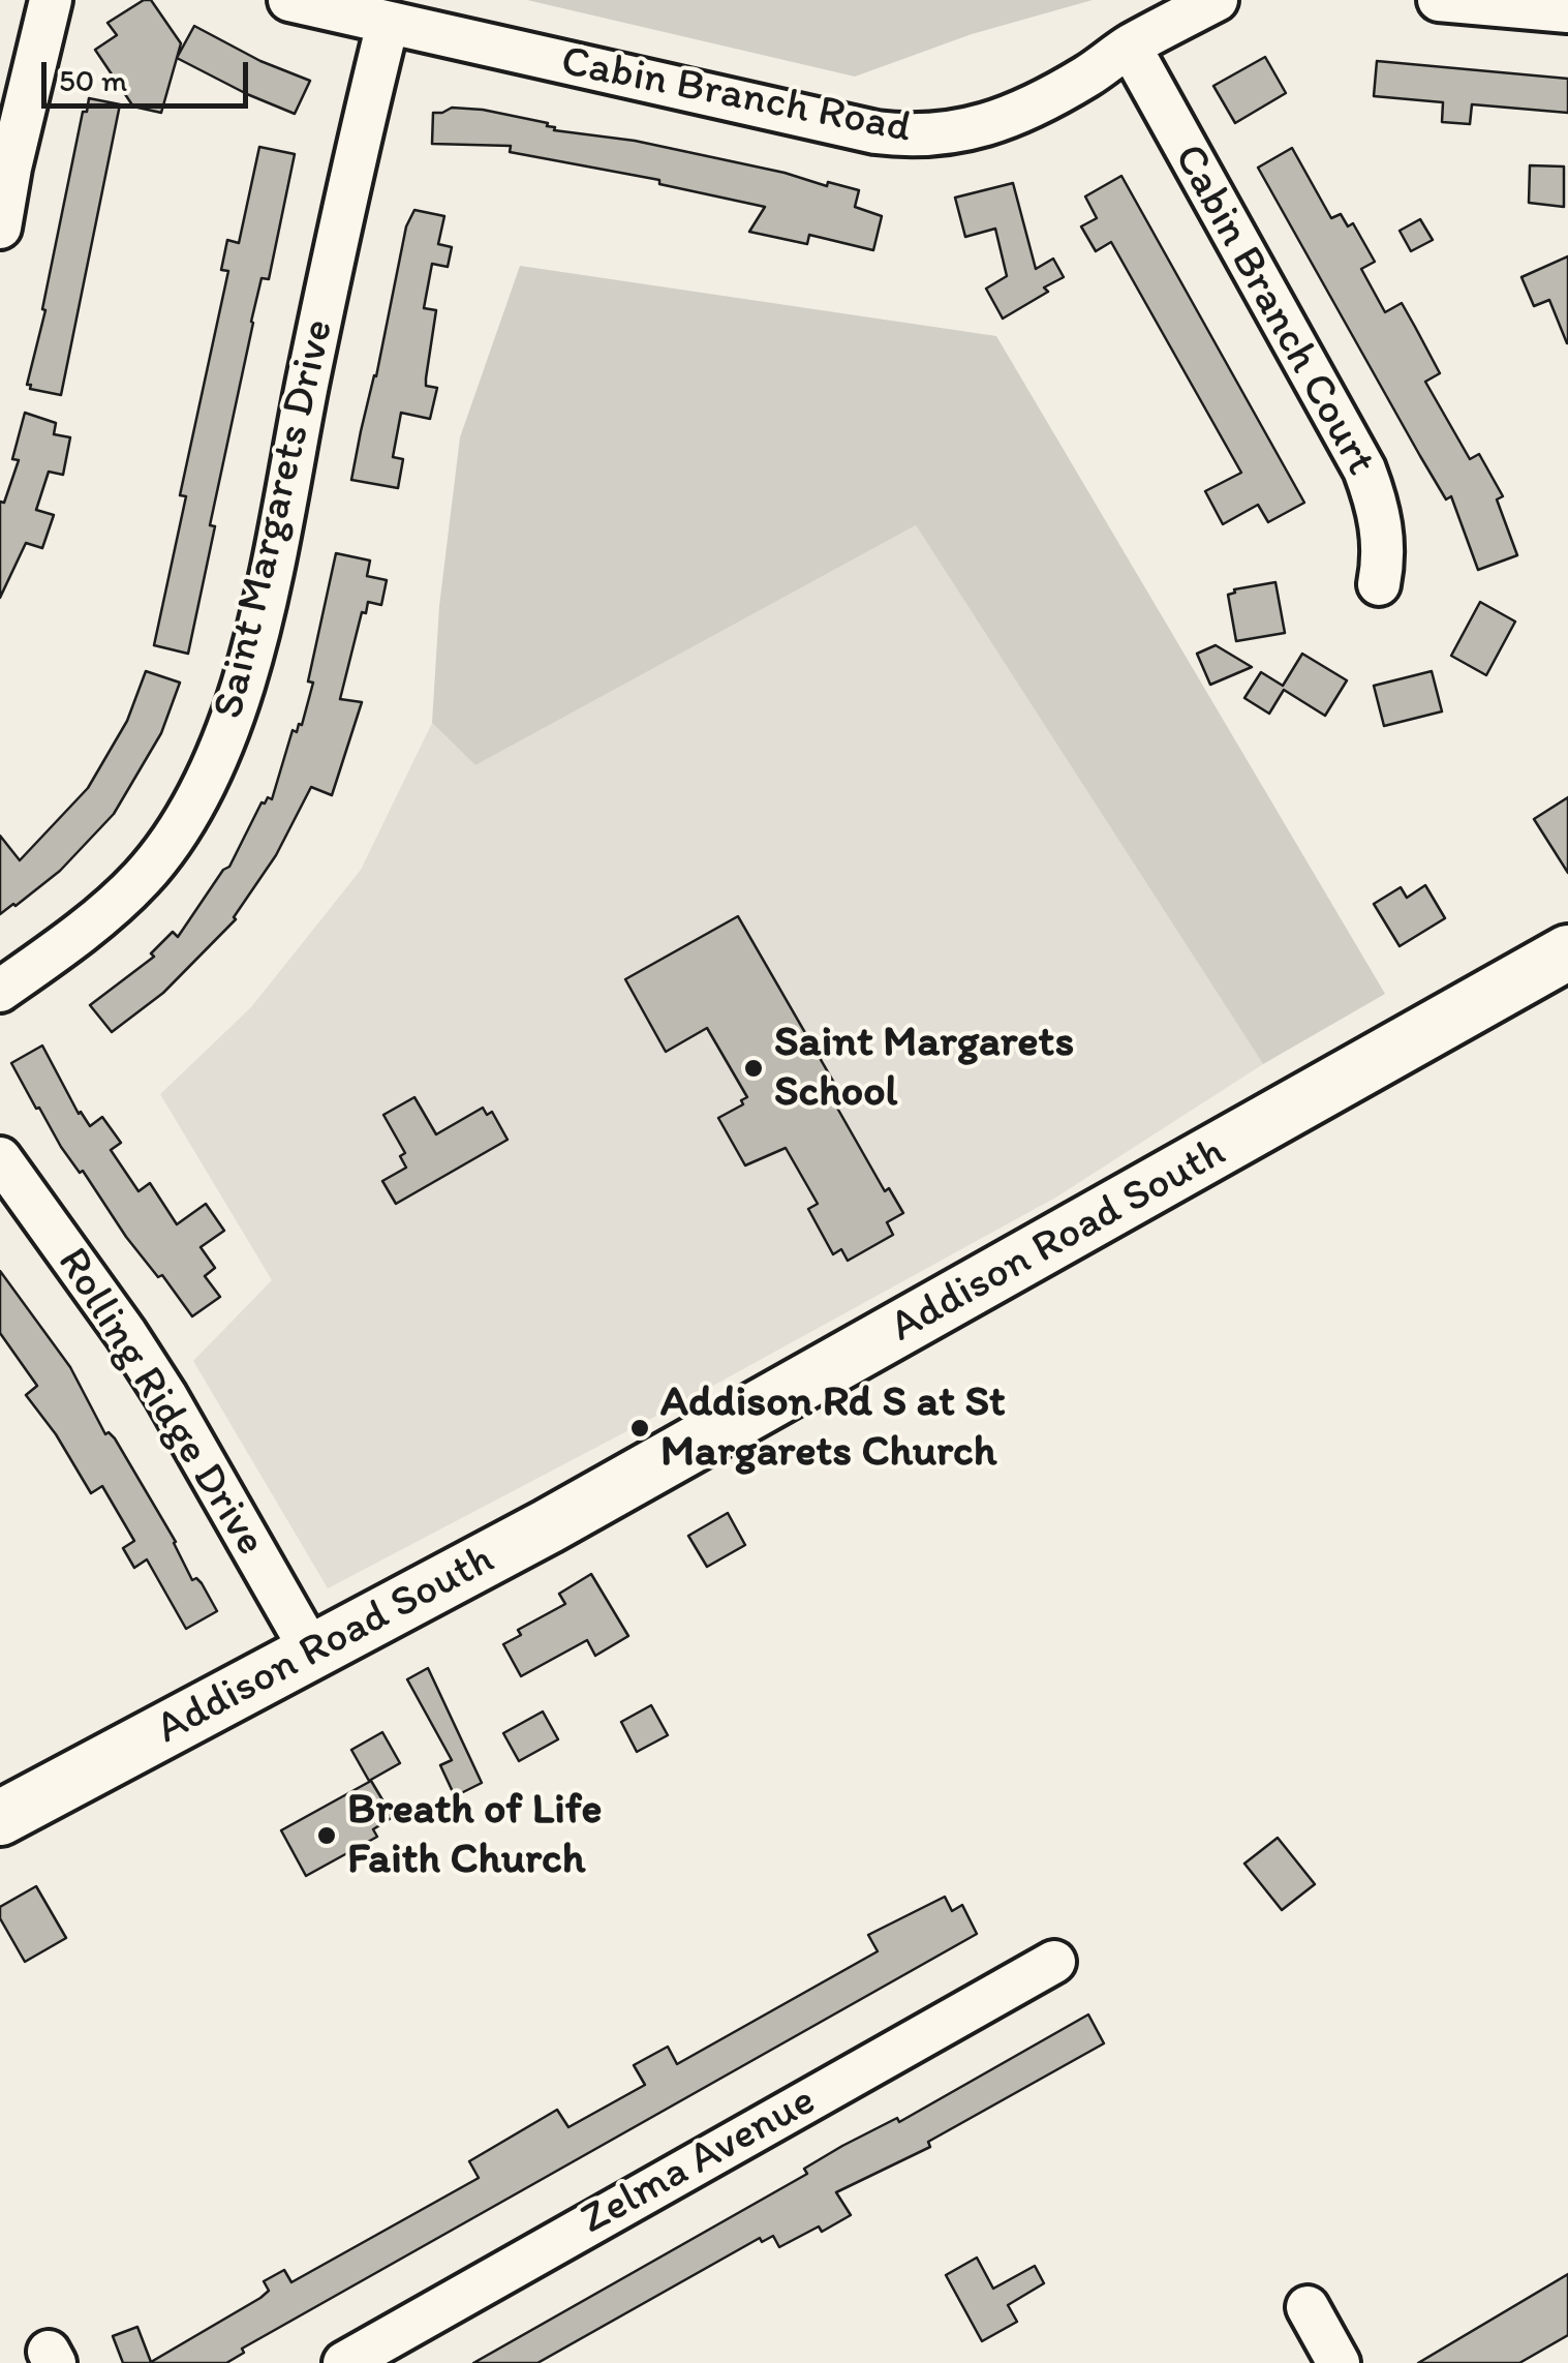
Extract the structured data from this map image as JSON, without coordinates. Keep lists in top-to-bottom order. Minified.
{"streets":{"main road":["Addison Road South"],"street":["Cabin Branch Road","Cabin Branch Court","Saint Margarets Drive","Rolling Ridge Drive","Zelma Avenue"]},"crossings":[["Cabin Branch Road","Cabin Branch Court"],["Cabin Branch Road","Saint Margarets Drive"],["Addison Road South","Rolling Ridge Drive"]],"places":["Saint Margarets School","Addison Rd S at St Margarets Church","Breath of Life Faith Church"],"scale_bar":"50 m"}
